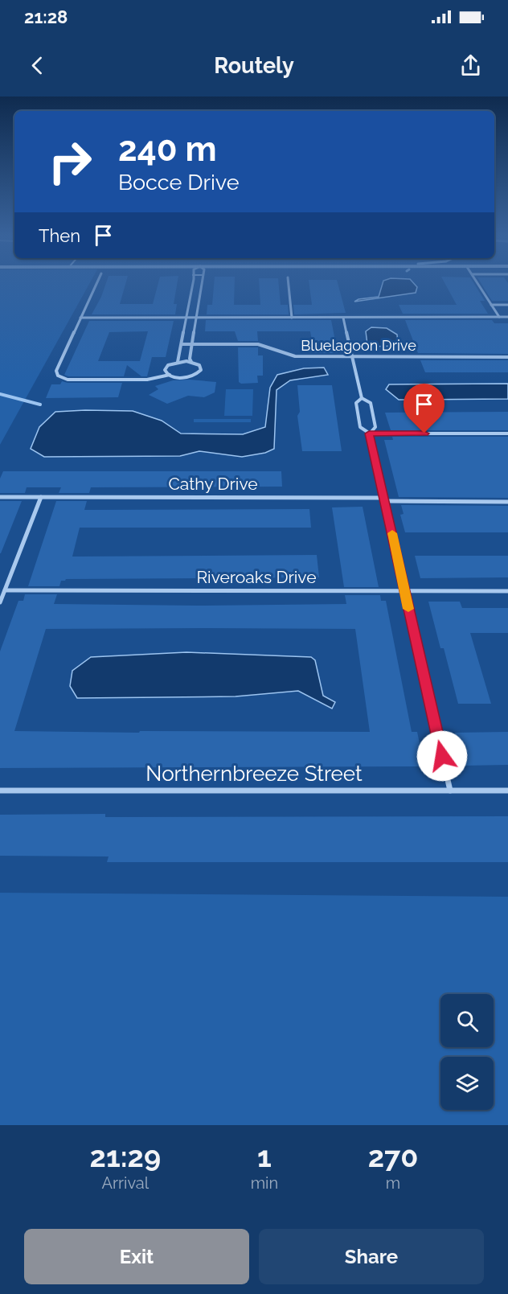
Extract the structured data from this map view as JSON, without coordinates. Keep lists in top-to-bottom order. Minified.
{"streets":{"street":["Bluelagoon Drive","Cathy Drive","Riveroaks Drive","Northernbreeze Street"]},"page":{"status":"21:28","header":"Routely","turn":["240 m","Bocce Drive"],"then":"Then","eta":["21:29","Arrival","1","min","270","m"],"buttons":["Exit","Share"]}}
